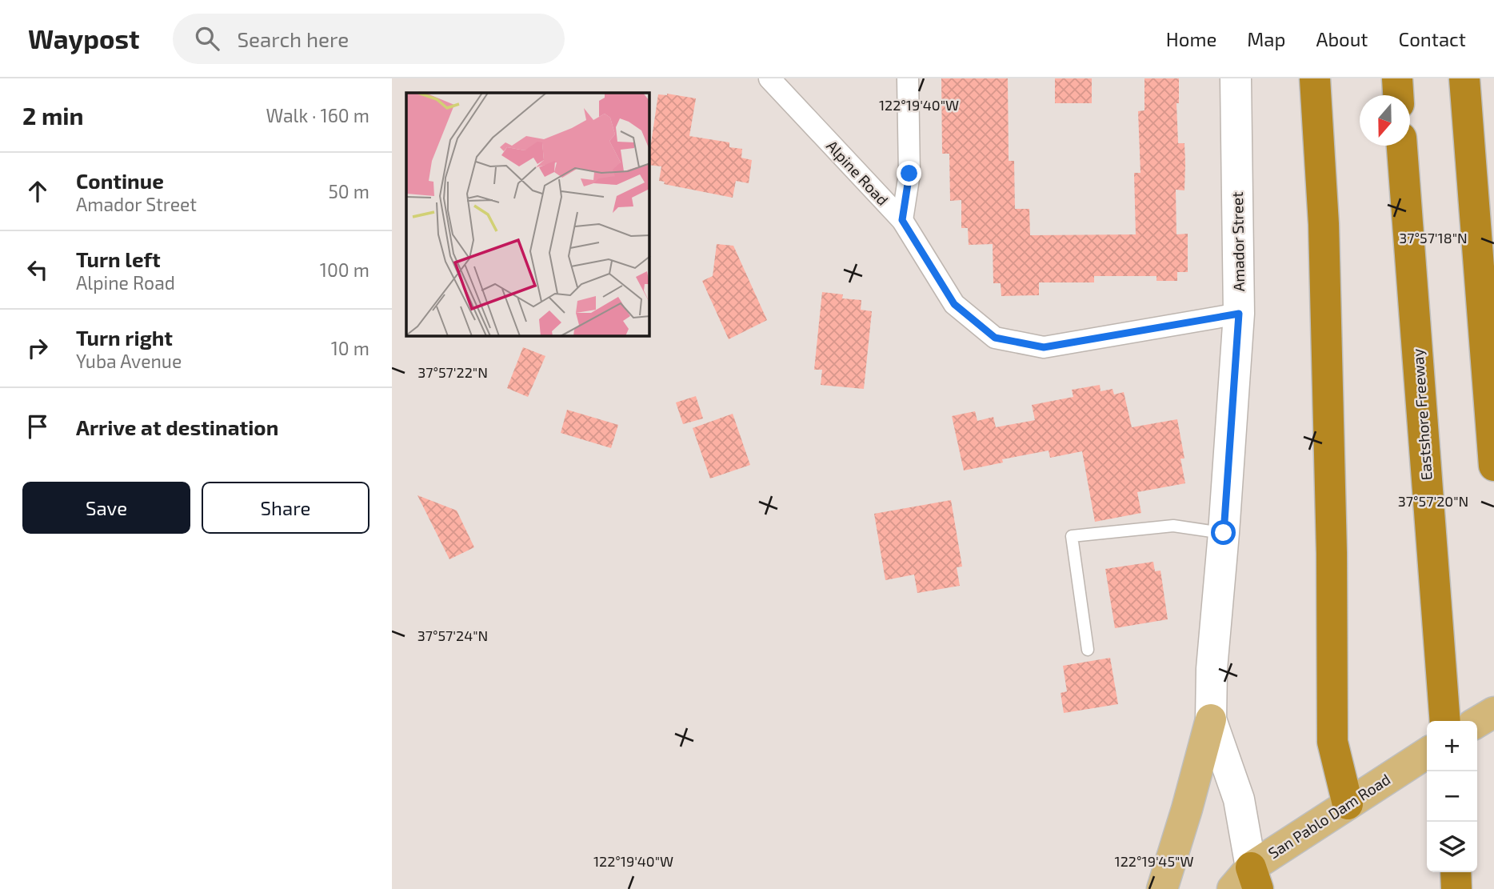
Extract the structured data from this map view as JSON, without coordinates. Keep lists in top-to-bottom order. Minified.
{"streets":{"highway":["Eastshore Freeway"],"main road":["San Pablo Dam Road"],"street":["Alpine Road","Amador Street"]},"crossings":[["Alpine Road","Amador Street"],["Amador Street","San Pablo Dam Road"]],"north":"bottom","page":{"header":"Waypost","search":"Search here","nav":["Home","Map","About","Contact"],"heading":["2 min","Walk · 160 m"],"list":[["Continue","Amador Street","50 m"],["Turn left","Alpine Road","100 m"],["Turn right","Yuba Avenue","10 m"],"Arrive at destination"],"buttons":["Save","Share"],"map_buttons":["+","−"]},"coordinates":["122°19'40\"W","37°57'18\"N","37°57'22\"N","37°57'20\"N","37°57'24\"N","122°19'45\"W"]}
